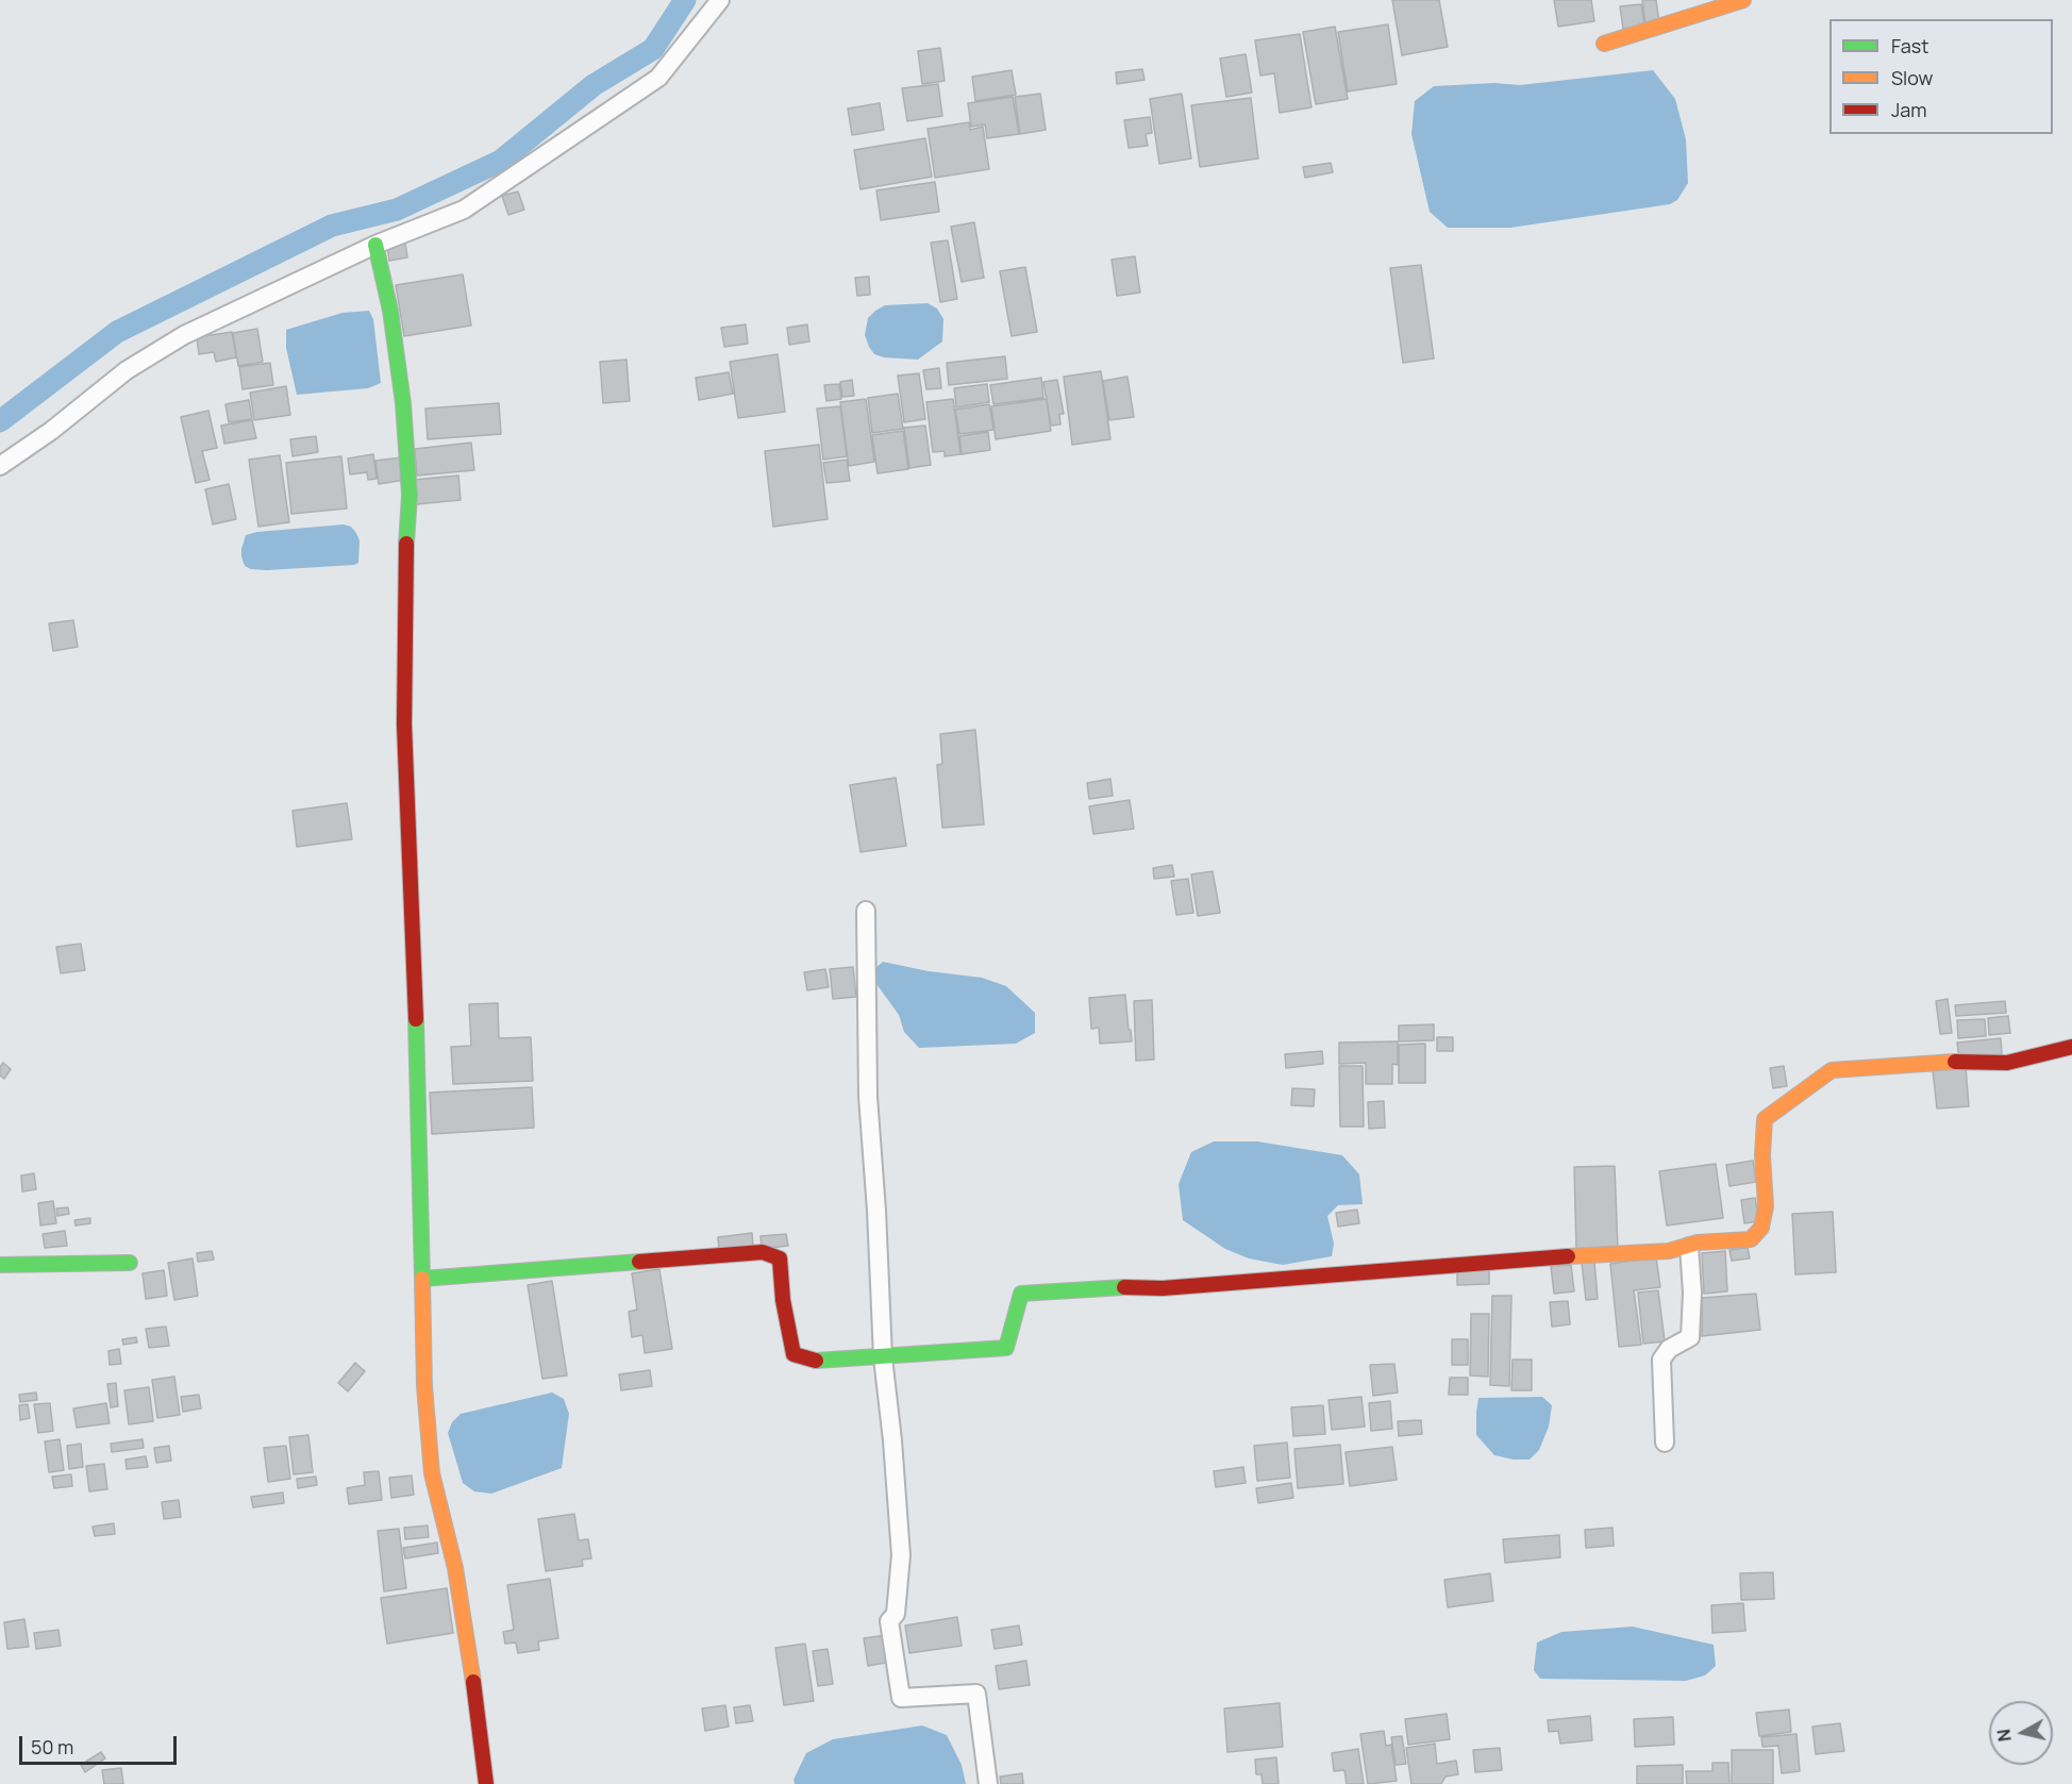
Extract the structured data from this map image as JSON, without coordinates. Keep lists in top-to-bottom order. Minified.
{"legend":["Fast","Slow","Jam"],"scale_bar":"50 m","north":"left"}
